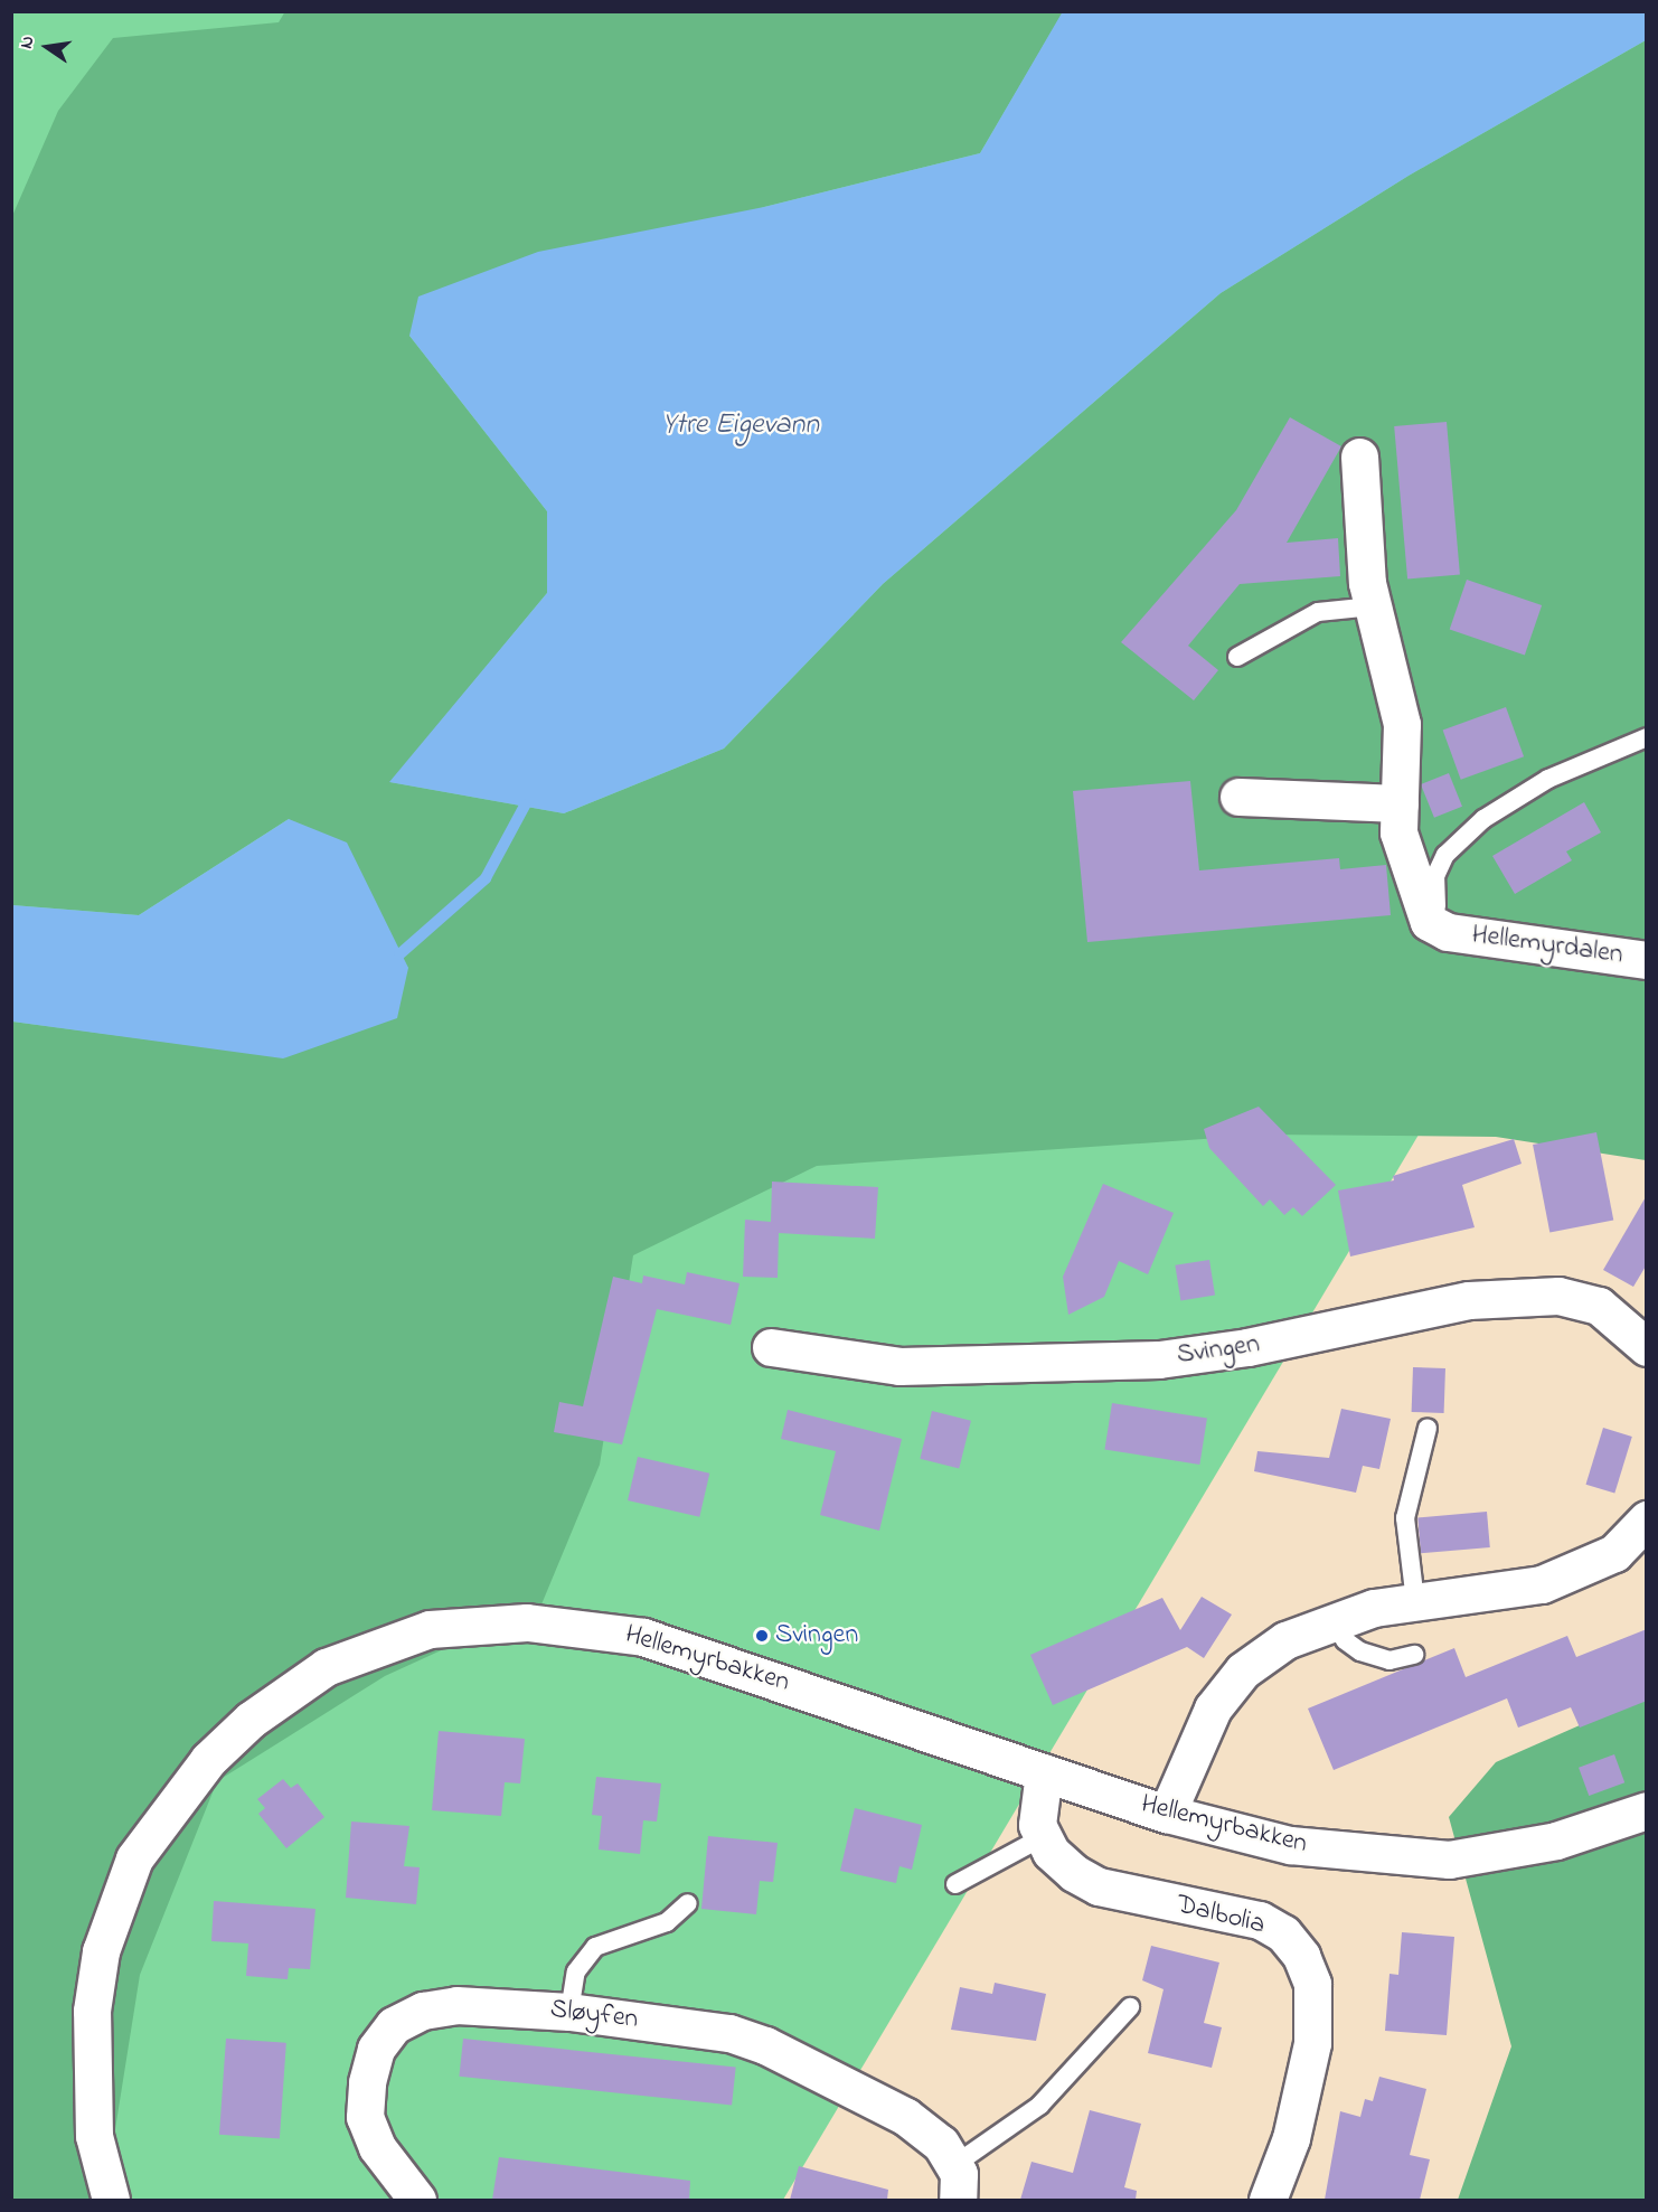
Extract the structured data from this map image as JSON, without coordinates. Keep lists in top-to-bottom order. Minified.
{"streets":{"street":["Hellemyrdalen","Svingen","Hellemyrbakken","Dalbolia","Sløyfen"]},"water":["Ytre Eigevann"],"places":["Svingen"],"north":"left"}
